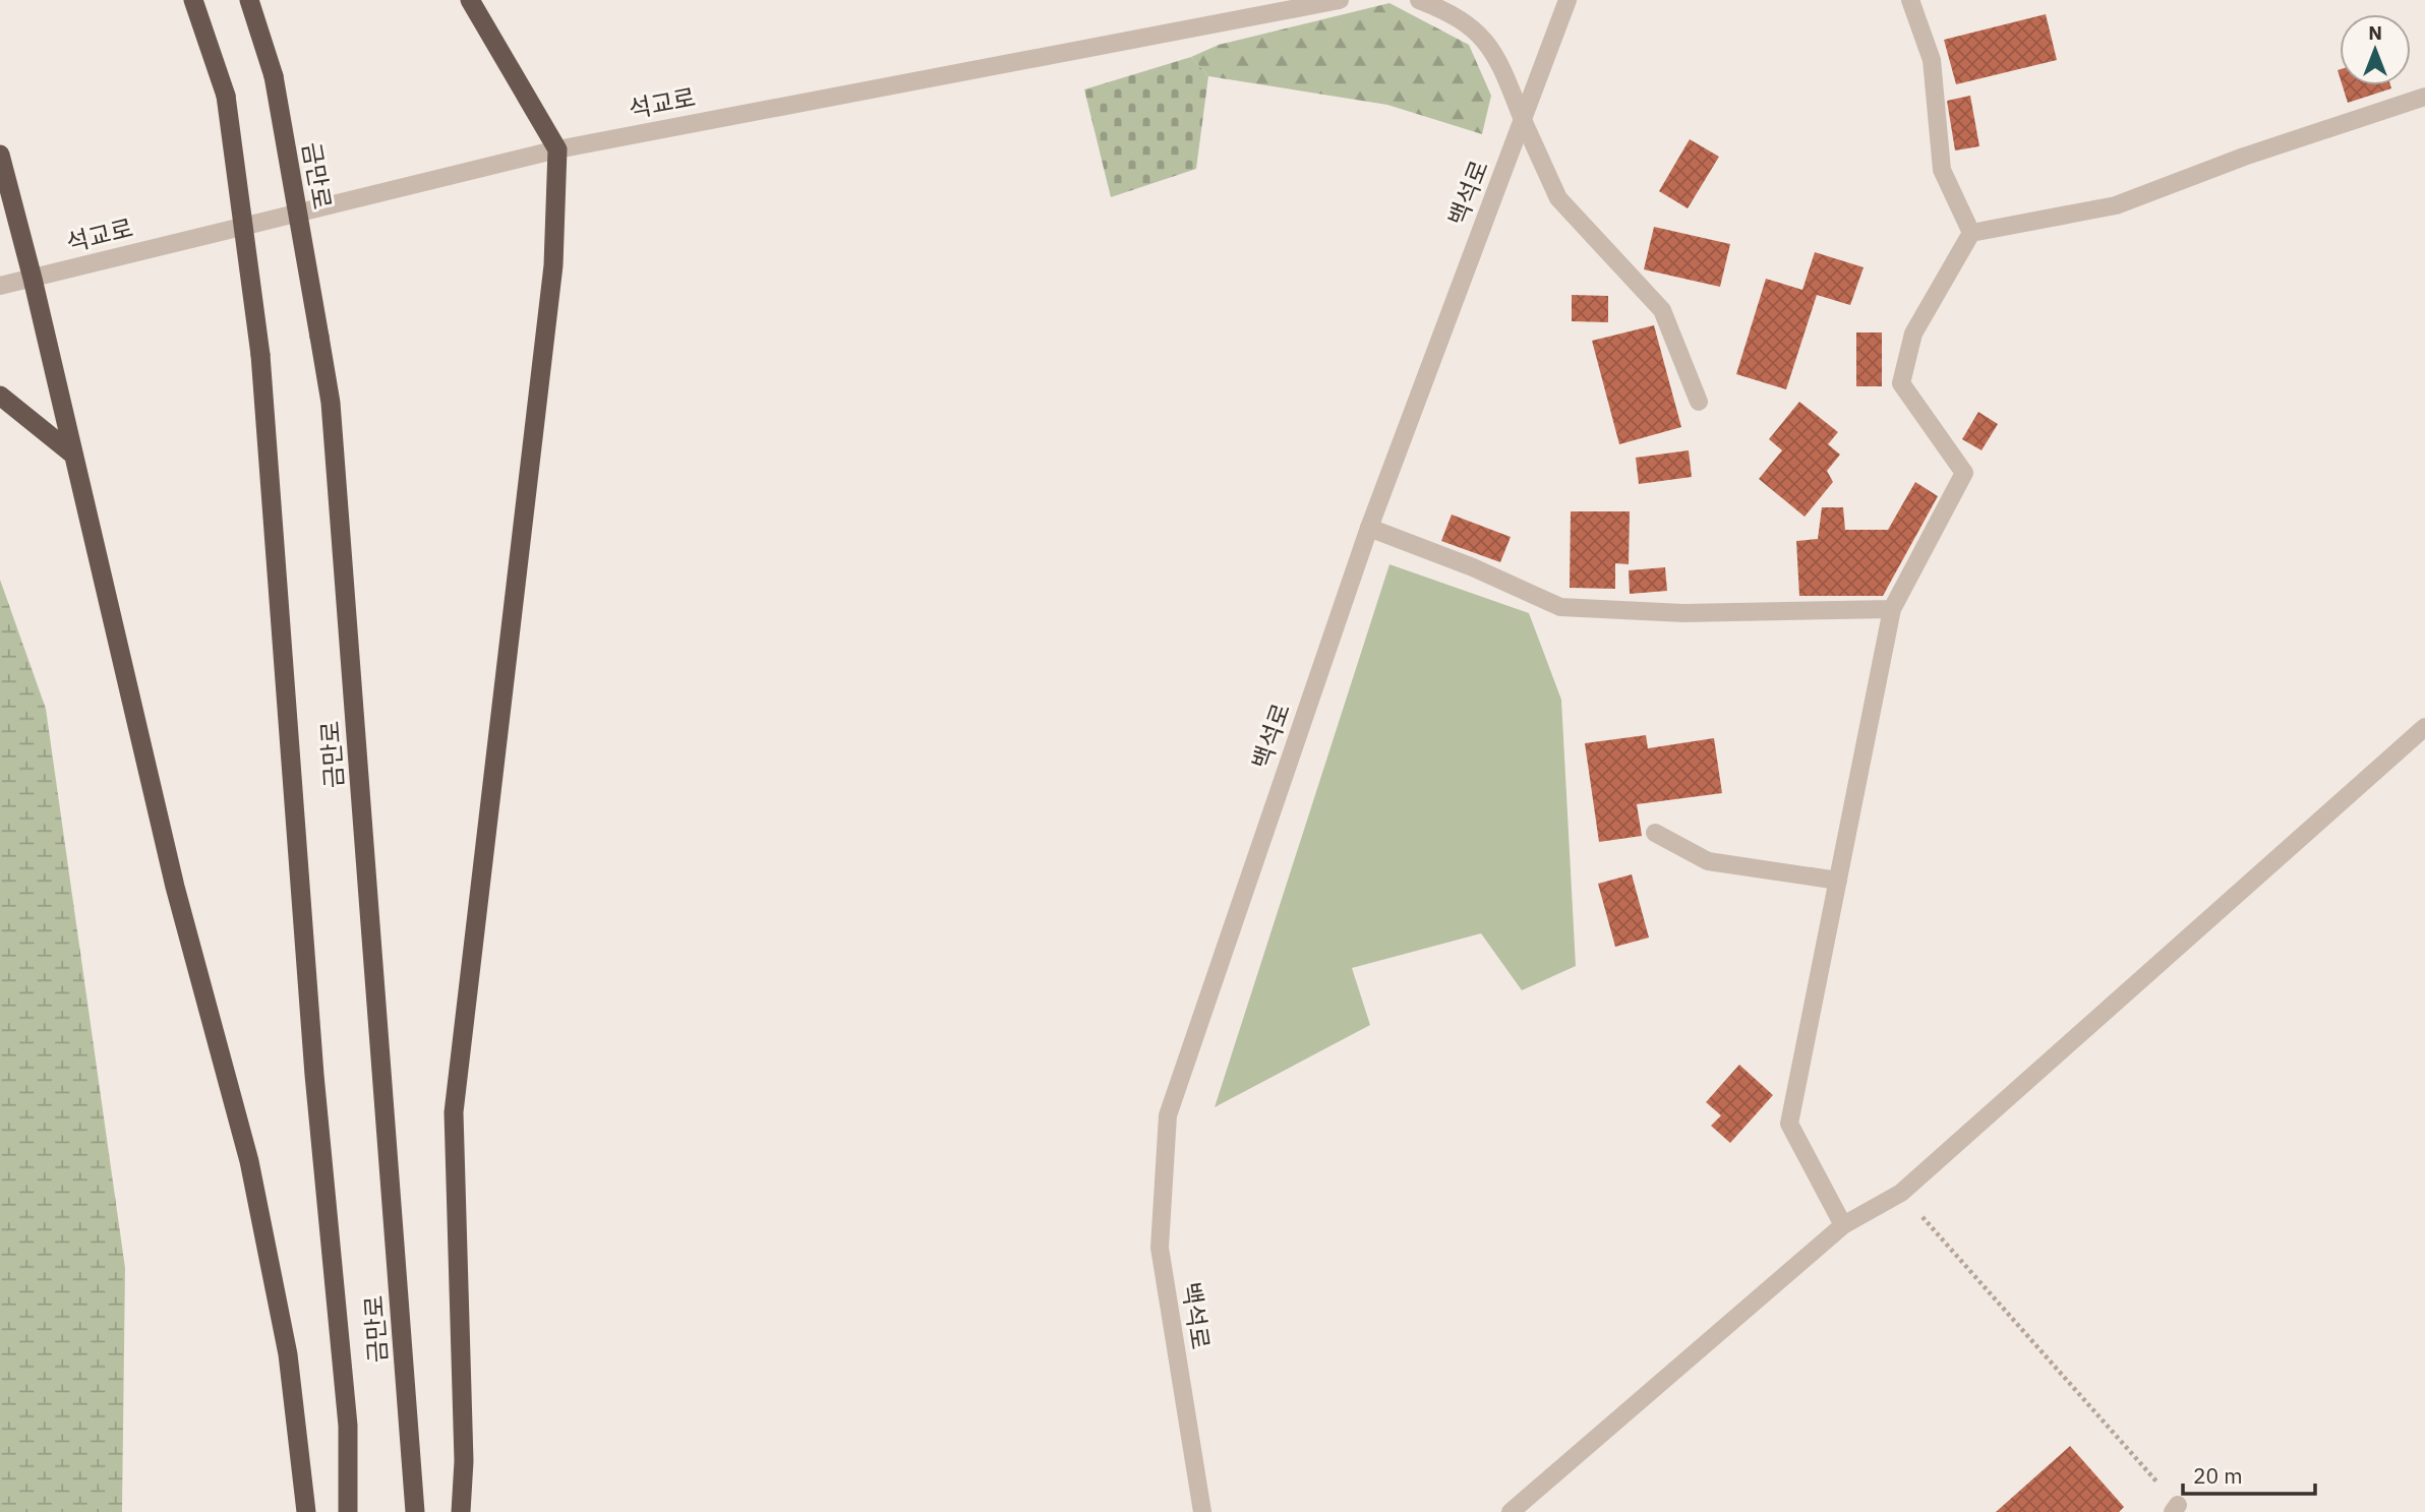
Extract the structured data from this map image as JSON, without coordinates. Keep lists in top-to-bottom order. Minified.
{"streets":{"highway":["금만로"],"street":["석교로","백석로"]},"scale_bar":"20 m","north":"top"}
